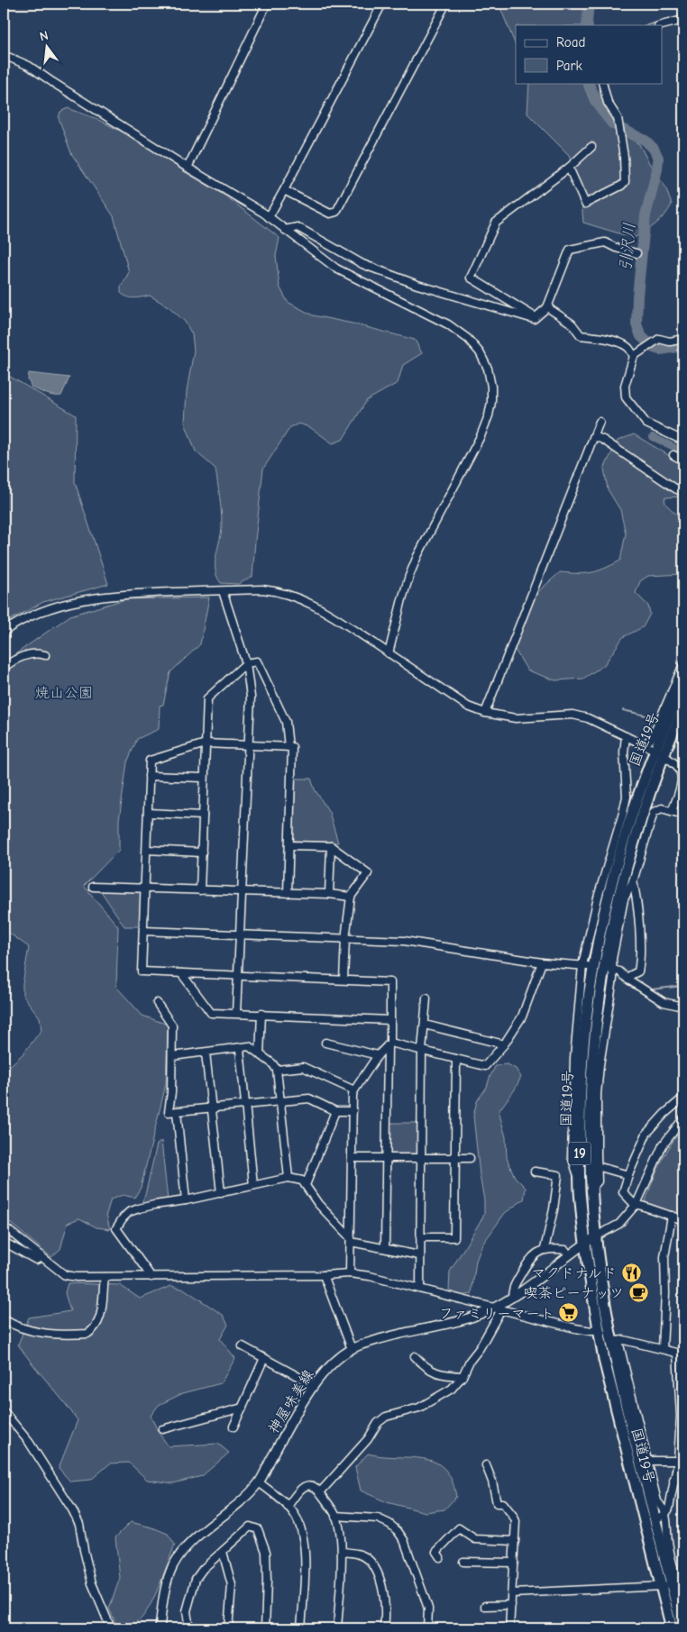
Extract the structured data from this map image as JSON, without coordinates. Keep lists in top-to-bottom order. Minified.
{"streets":{"highway":["国道19号","19"],"main road":["神屋味美線"]},"crossings":[["国道19号","神屋味美線"]],"water":["引沢川"],"parks":["焼山公園"],"places":{"restaurant":["マクドナルド"],"cafe":["喫茶ピーナッツ"],"supermarket":["ファミリーマート"]},"legend":["Road","Park"],"north":"top"}
